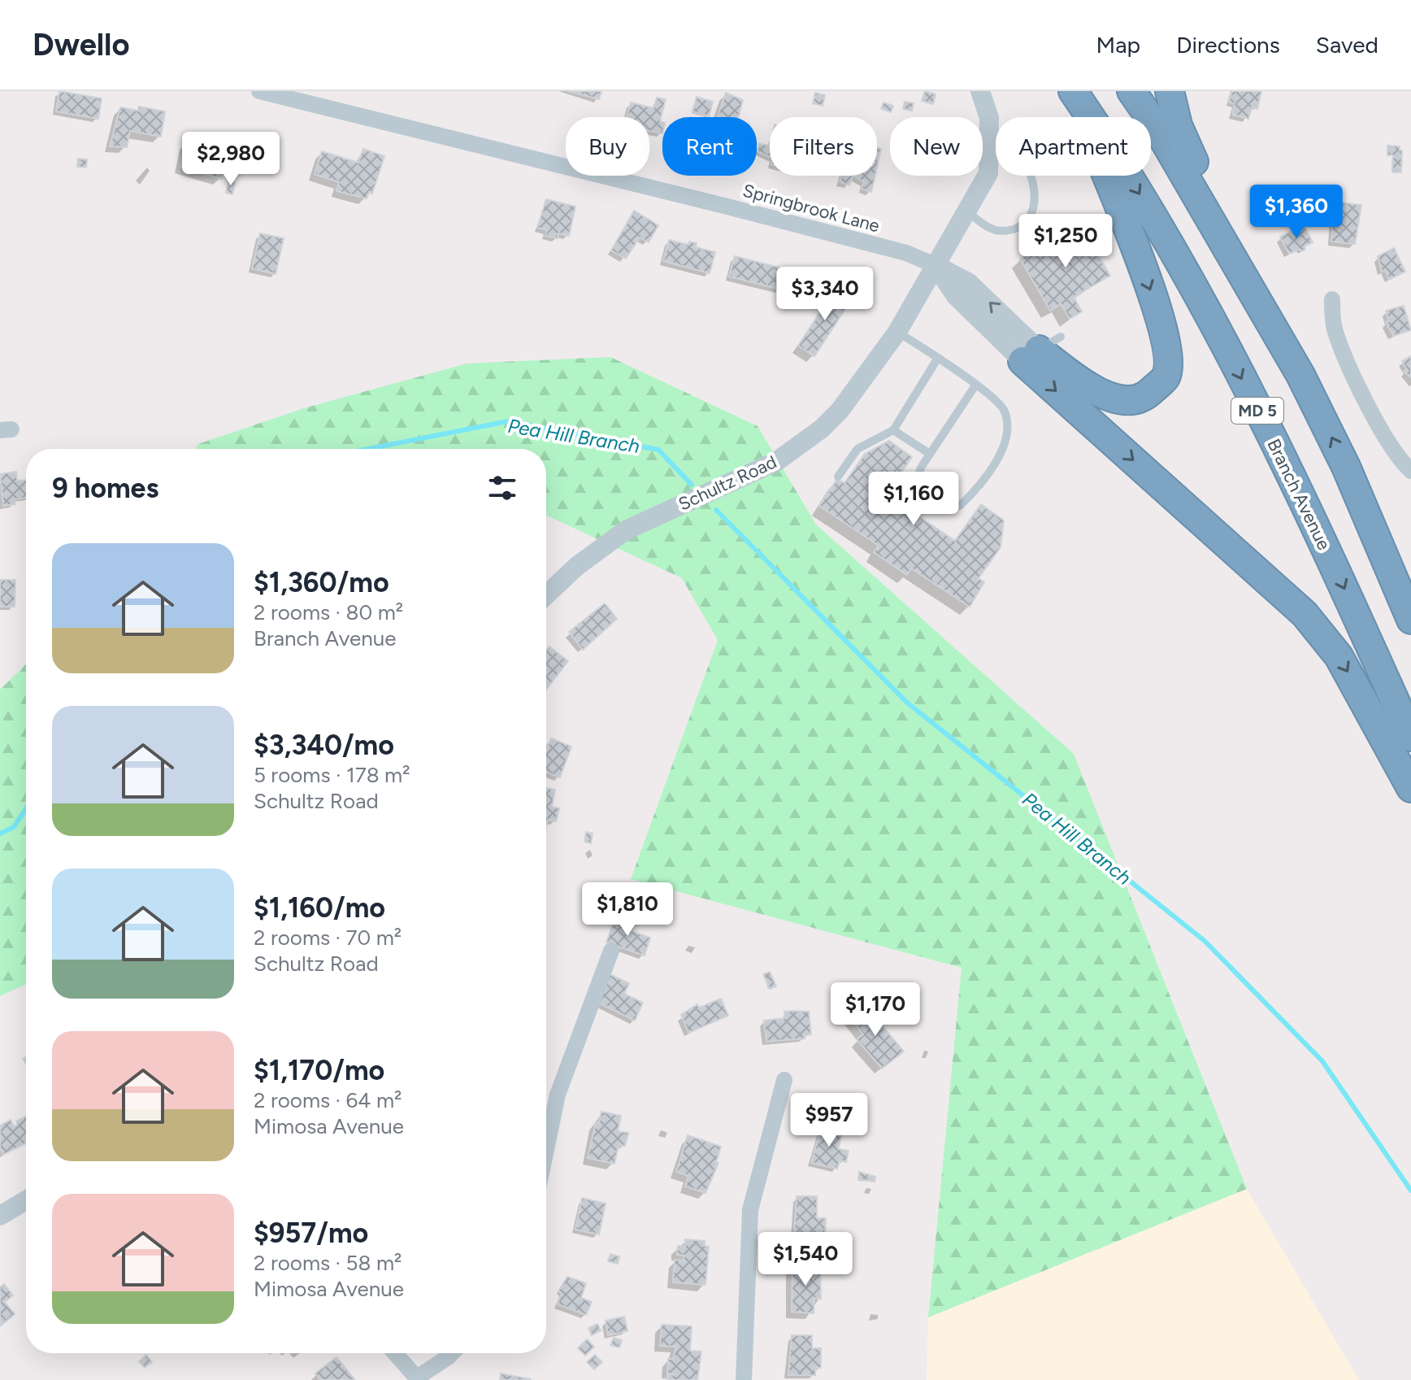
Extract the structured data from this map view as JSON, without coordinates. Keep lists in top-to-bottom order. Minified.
{"streets":{"highway":["MD 5","Branch Avenue"],"street":["Springbrook Lane","Schultz Road"]},"crossings":[["Springbrook Lane","Schultz Road"]],"water":["Pea Hill Branch"],"page":{"header":"Dwello","nav":["Map","Directions","Saved"],"chip":["Buy","Rent","Filters","New","Apartment"],"price":["$2,980","$1,360","$1,250","$3,340","$1,160","$1,810","$1,170","$957","$1,540"],"heading":"9 homes","list":[{"name":"$1,360/mo","note":"2 rooms · 80 m² · Branch Avenue"},{"name":"$3,340/mo","note":"5 rooms · 178 m² · Schultz Road"},{"name":"$1,160/mo","note":"2 rooms · 70 m² · Schultz Road"},{"name":"$1,170/mo","note":"2 rooms · 64 m² · Mimosa Avenue"},{"name":"$957/mo","note":"2 rooms · 58 m² · Mimosa Avenue"}]}}
